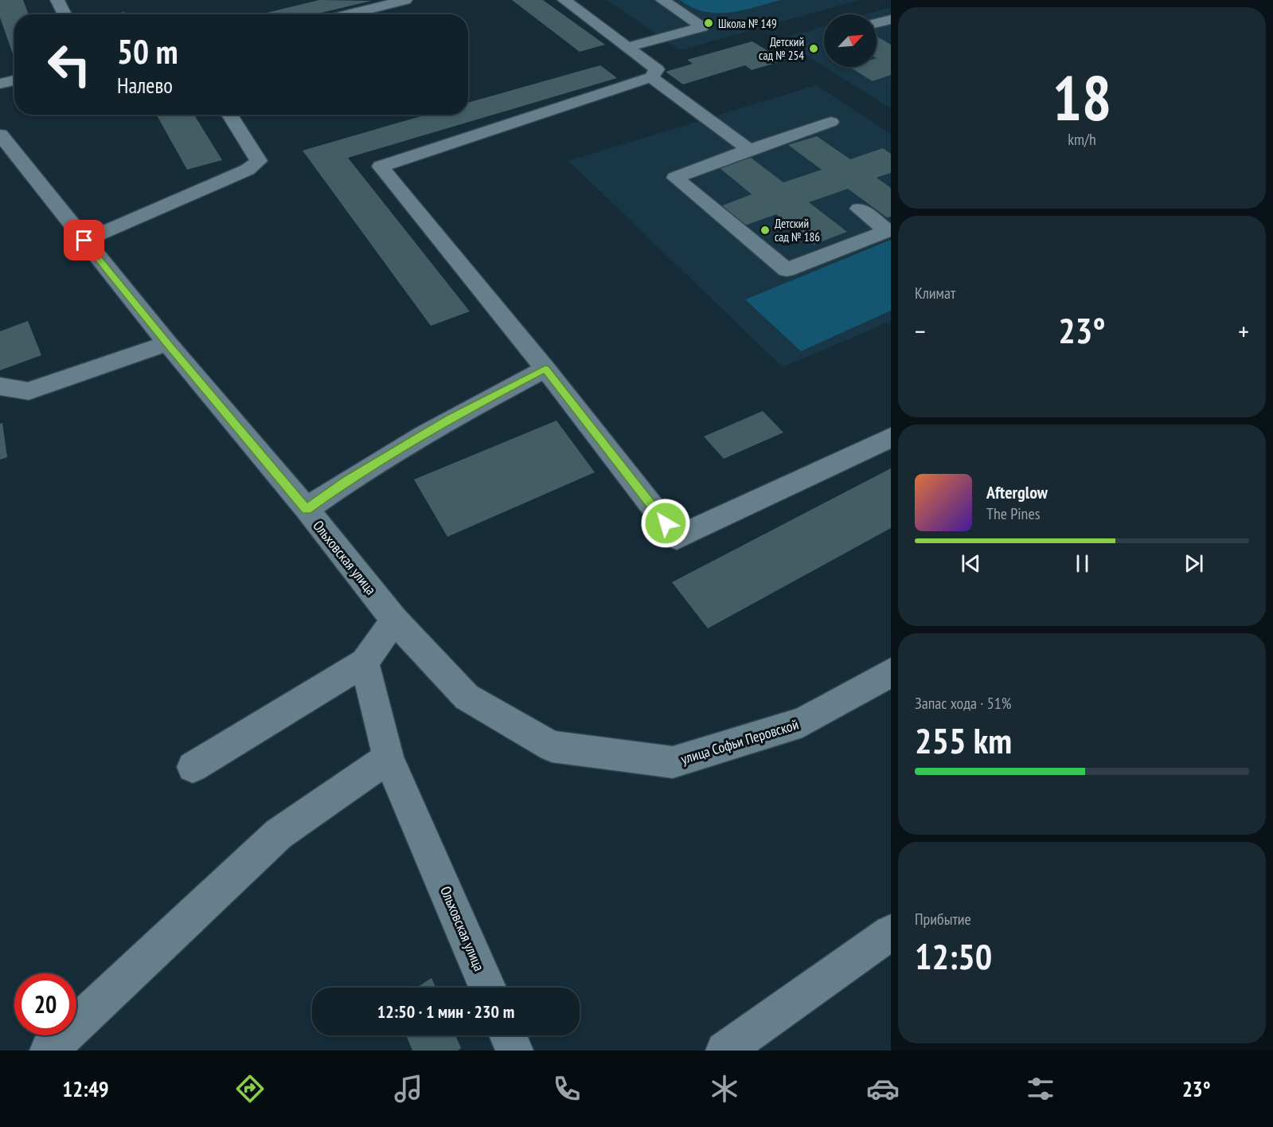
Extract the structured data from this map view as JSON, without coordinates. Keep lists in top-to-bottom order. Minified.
{"streets":{"street":["Ольховская улица","улица Софьи Перовской"]},"crossings":[["Ольховская улица","улица Софьи Перовской"]],"places":["Школа № 149","Детский сад № 254","Детский сад № 186"],"north":"top right","page":{"tile":[["18","km/h"],"Климат",["Запас хода · 51%","255 km"],["Прибытие","12:50"]],"turn":["50 m","Налево"],"heat":["−","23°","+"],"song":["Afterglow","The Pines"],"limit":"20","trip":"12:50 · 1 мин · 230 m","tabs":["12:49","23°"]}}
